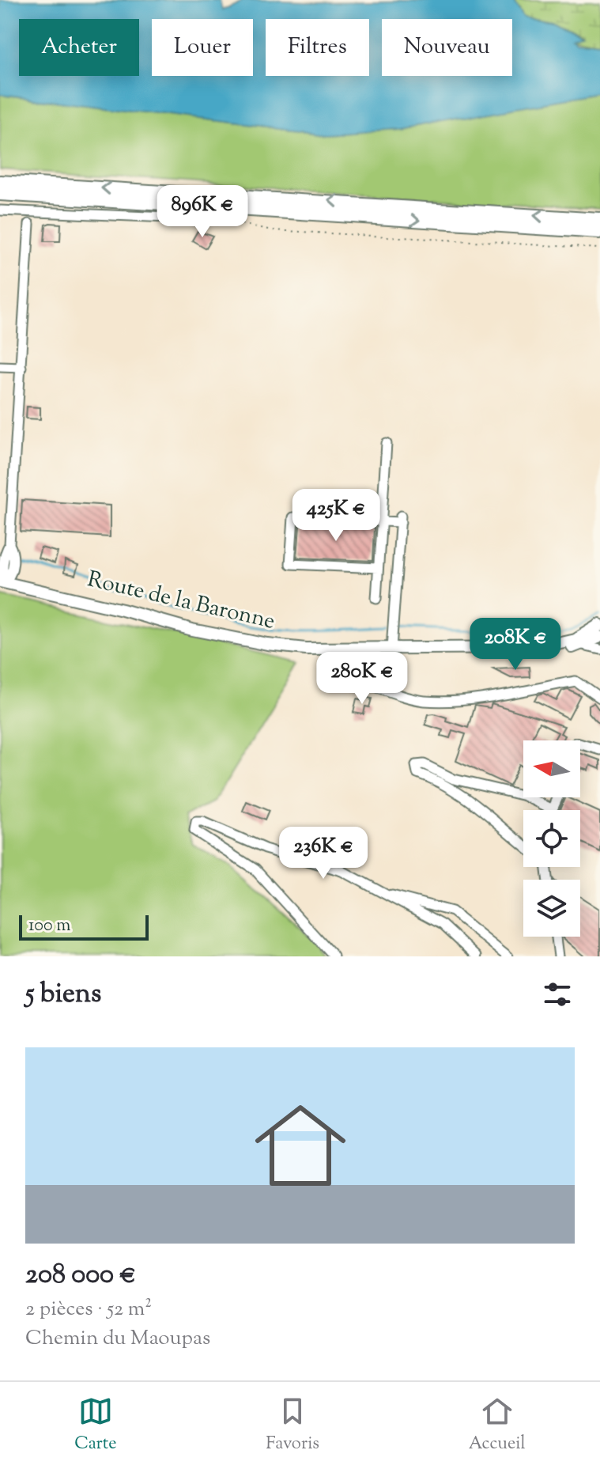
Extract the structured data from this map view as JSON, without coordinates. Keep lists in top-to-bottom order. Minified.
{"streets":{"main road":["Route de la Baronne"]},"scale_bar":"100 m","north":"left","page":{"chip":["Acheter","Louer","Filtres","Nouveau"],"price":["896K €","425K €","208K €","280K €","236K €"],"scale":"100 m","heading":"5 biens","list":[{"name":"208 000 €","note":"2 pièces · 52 m² · Chemin du Maoupas"}],"tabs":["Carte","Favoris","Accueil"]}}
